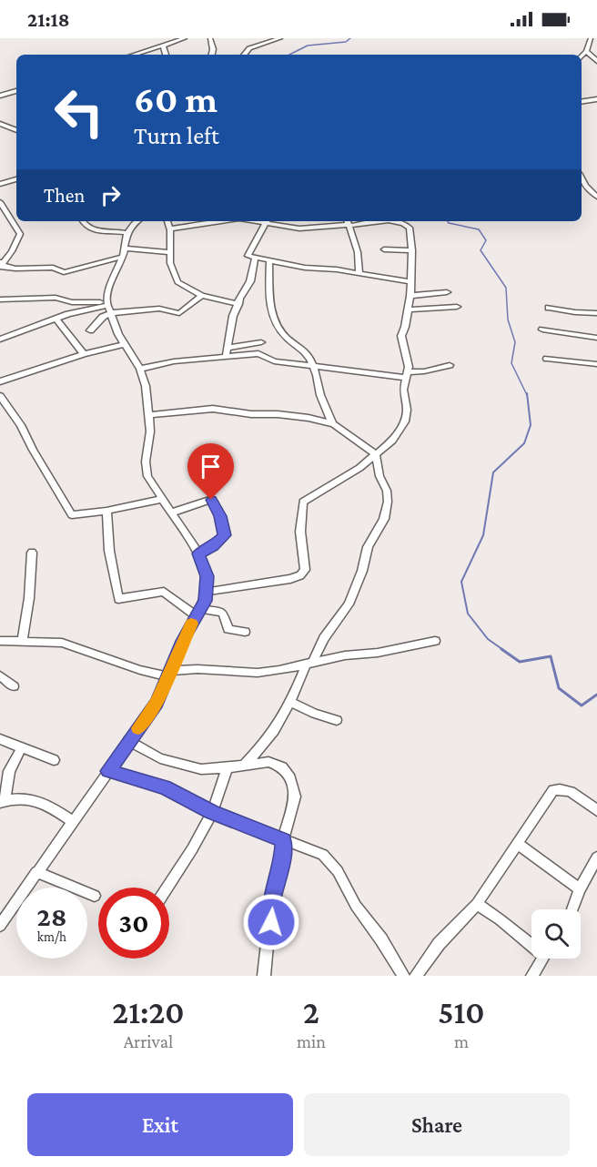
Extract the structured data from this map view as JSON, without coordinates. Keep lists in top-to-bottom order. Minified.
{"page":{"status":"21:18","turn":["60 m","Turn left"],"then":"Then","speed":"28 km/h","limit":"30","eta":["21:20","Arrival","2","min","510","m"],"buttons":["Exit","Share"]}}
